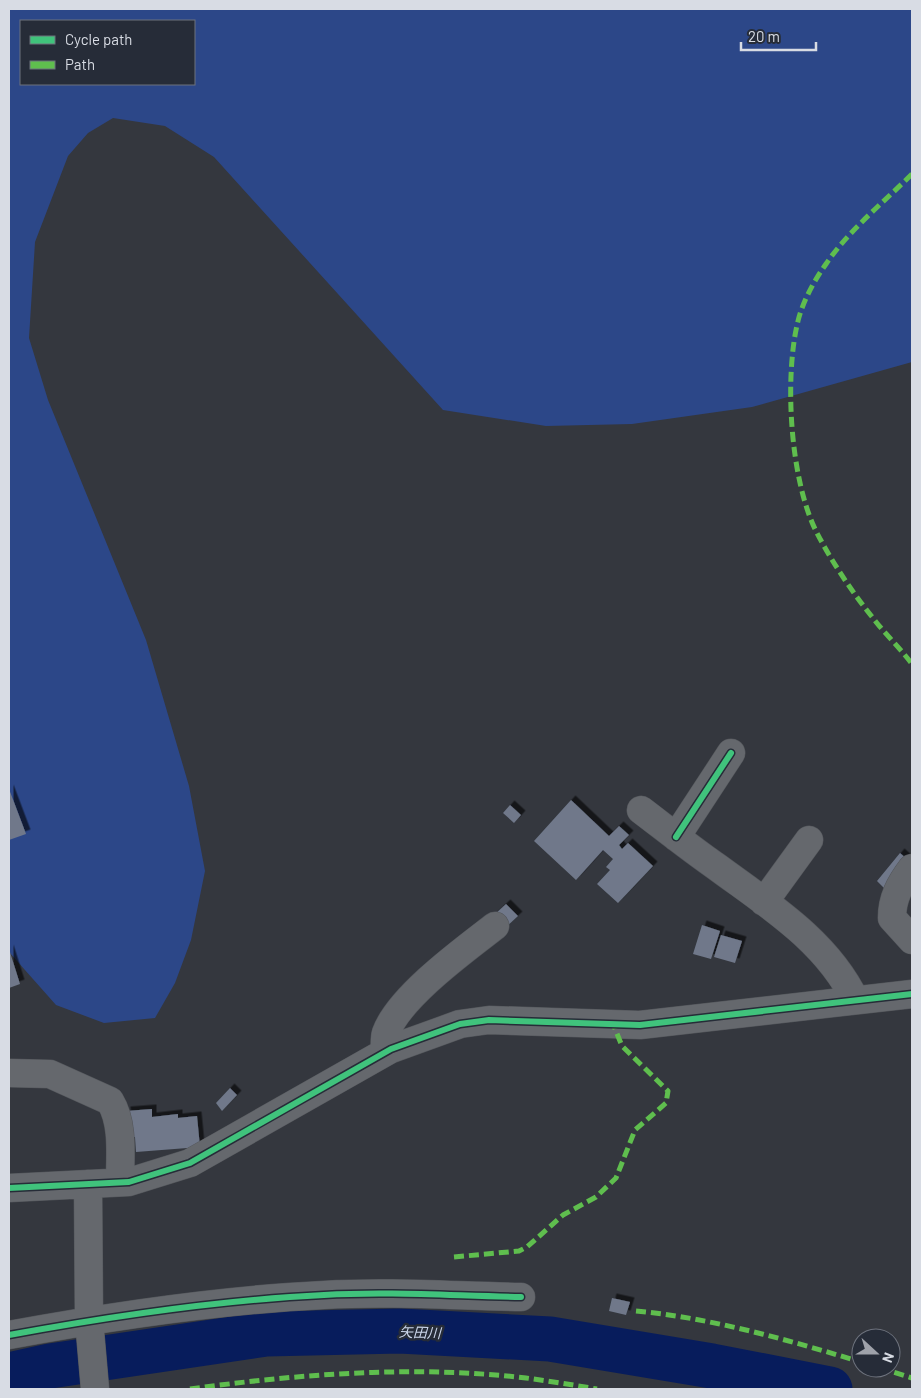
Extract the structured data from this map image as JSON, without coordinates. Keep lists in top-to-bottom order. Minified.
{"water":["矢田川"],"legend":["Cycle path","Path"],"scale_bar":"20 m","north":"right"}
